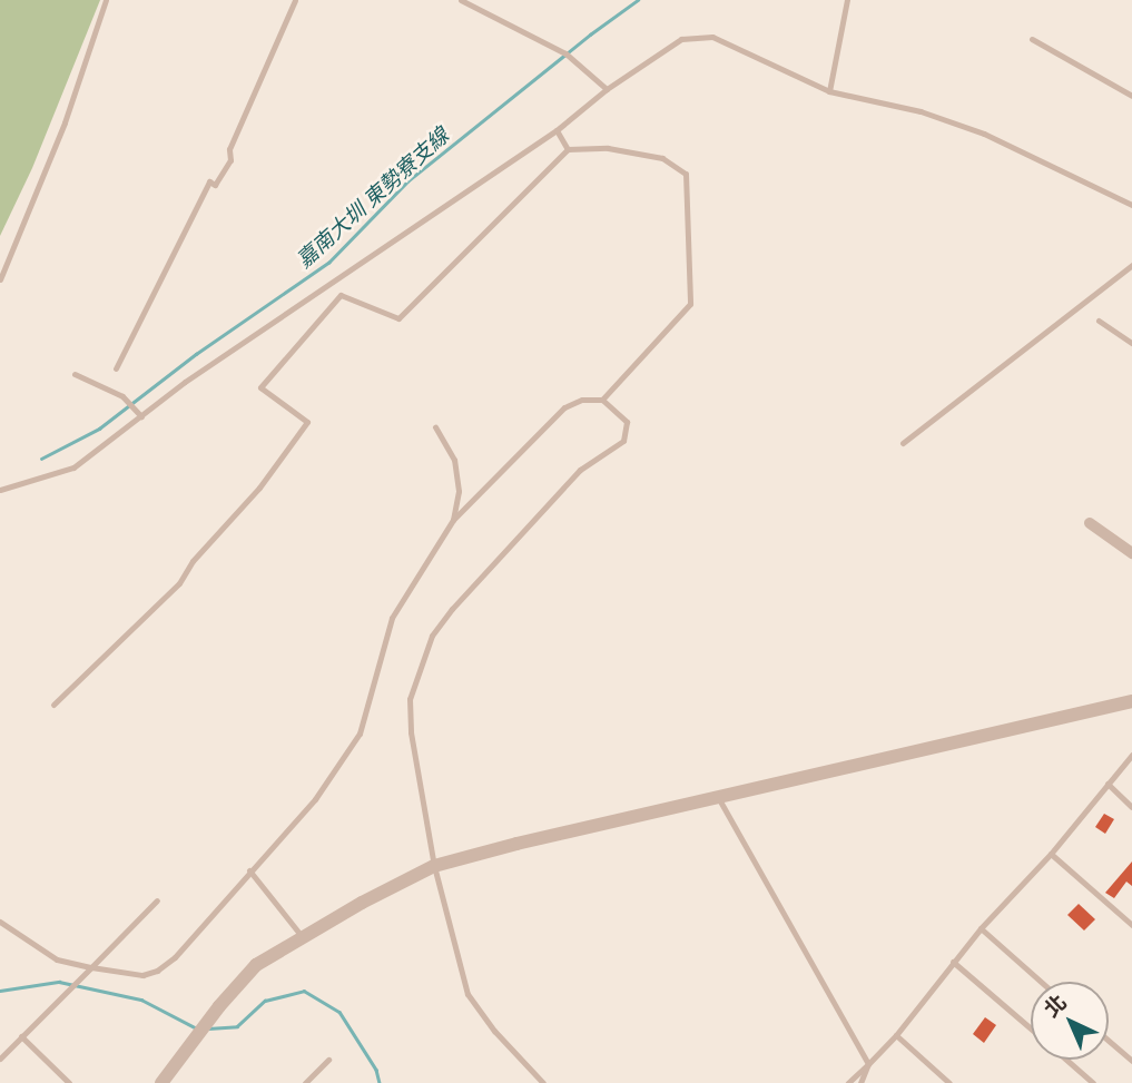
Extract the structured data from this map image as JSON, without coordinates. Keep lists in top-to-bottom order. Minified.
{"water":["嘉南大圳 東勢寮支線"],"north":"top left"}
